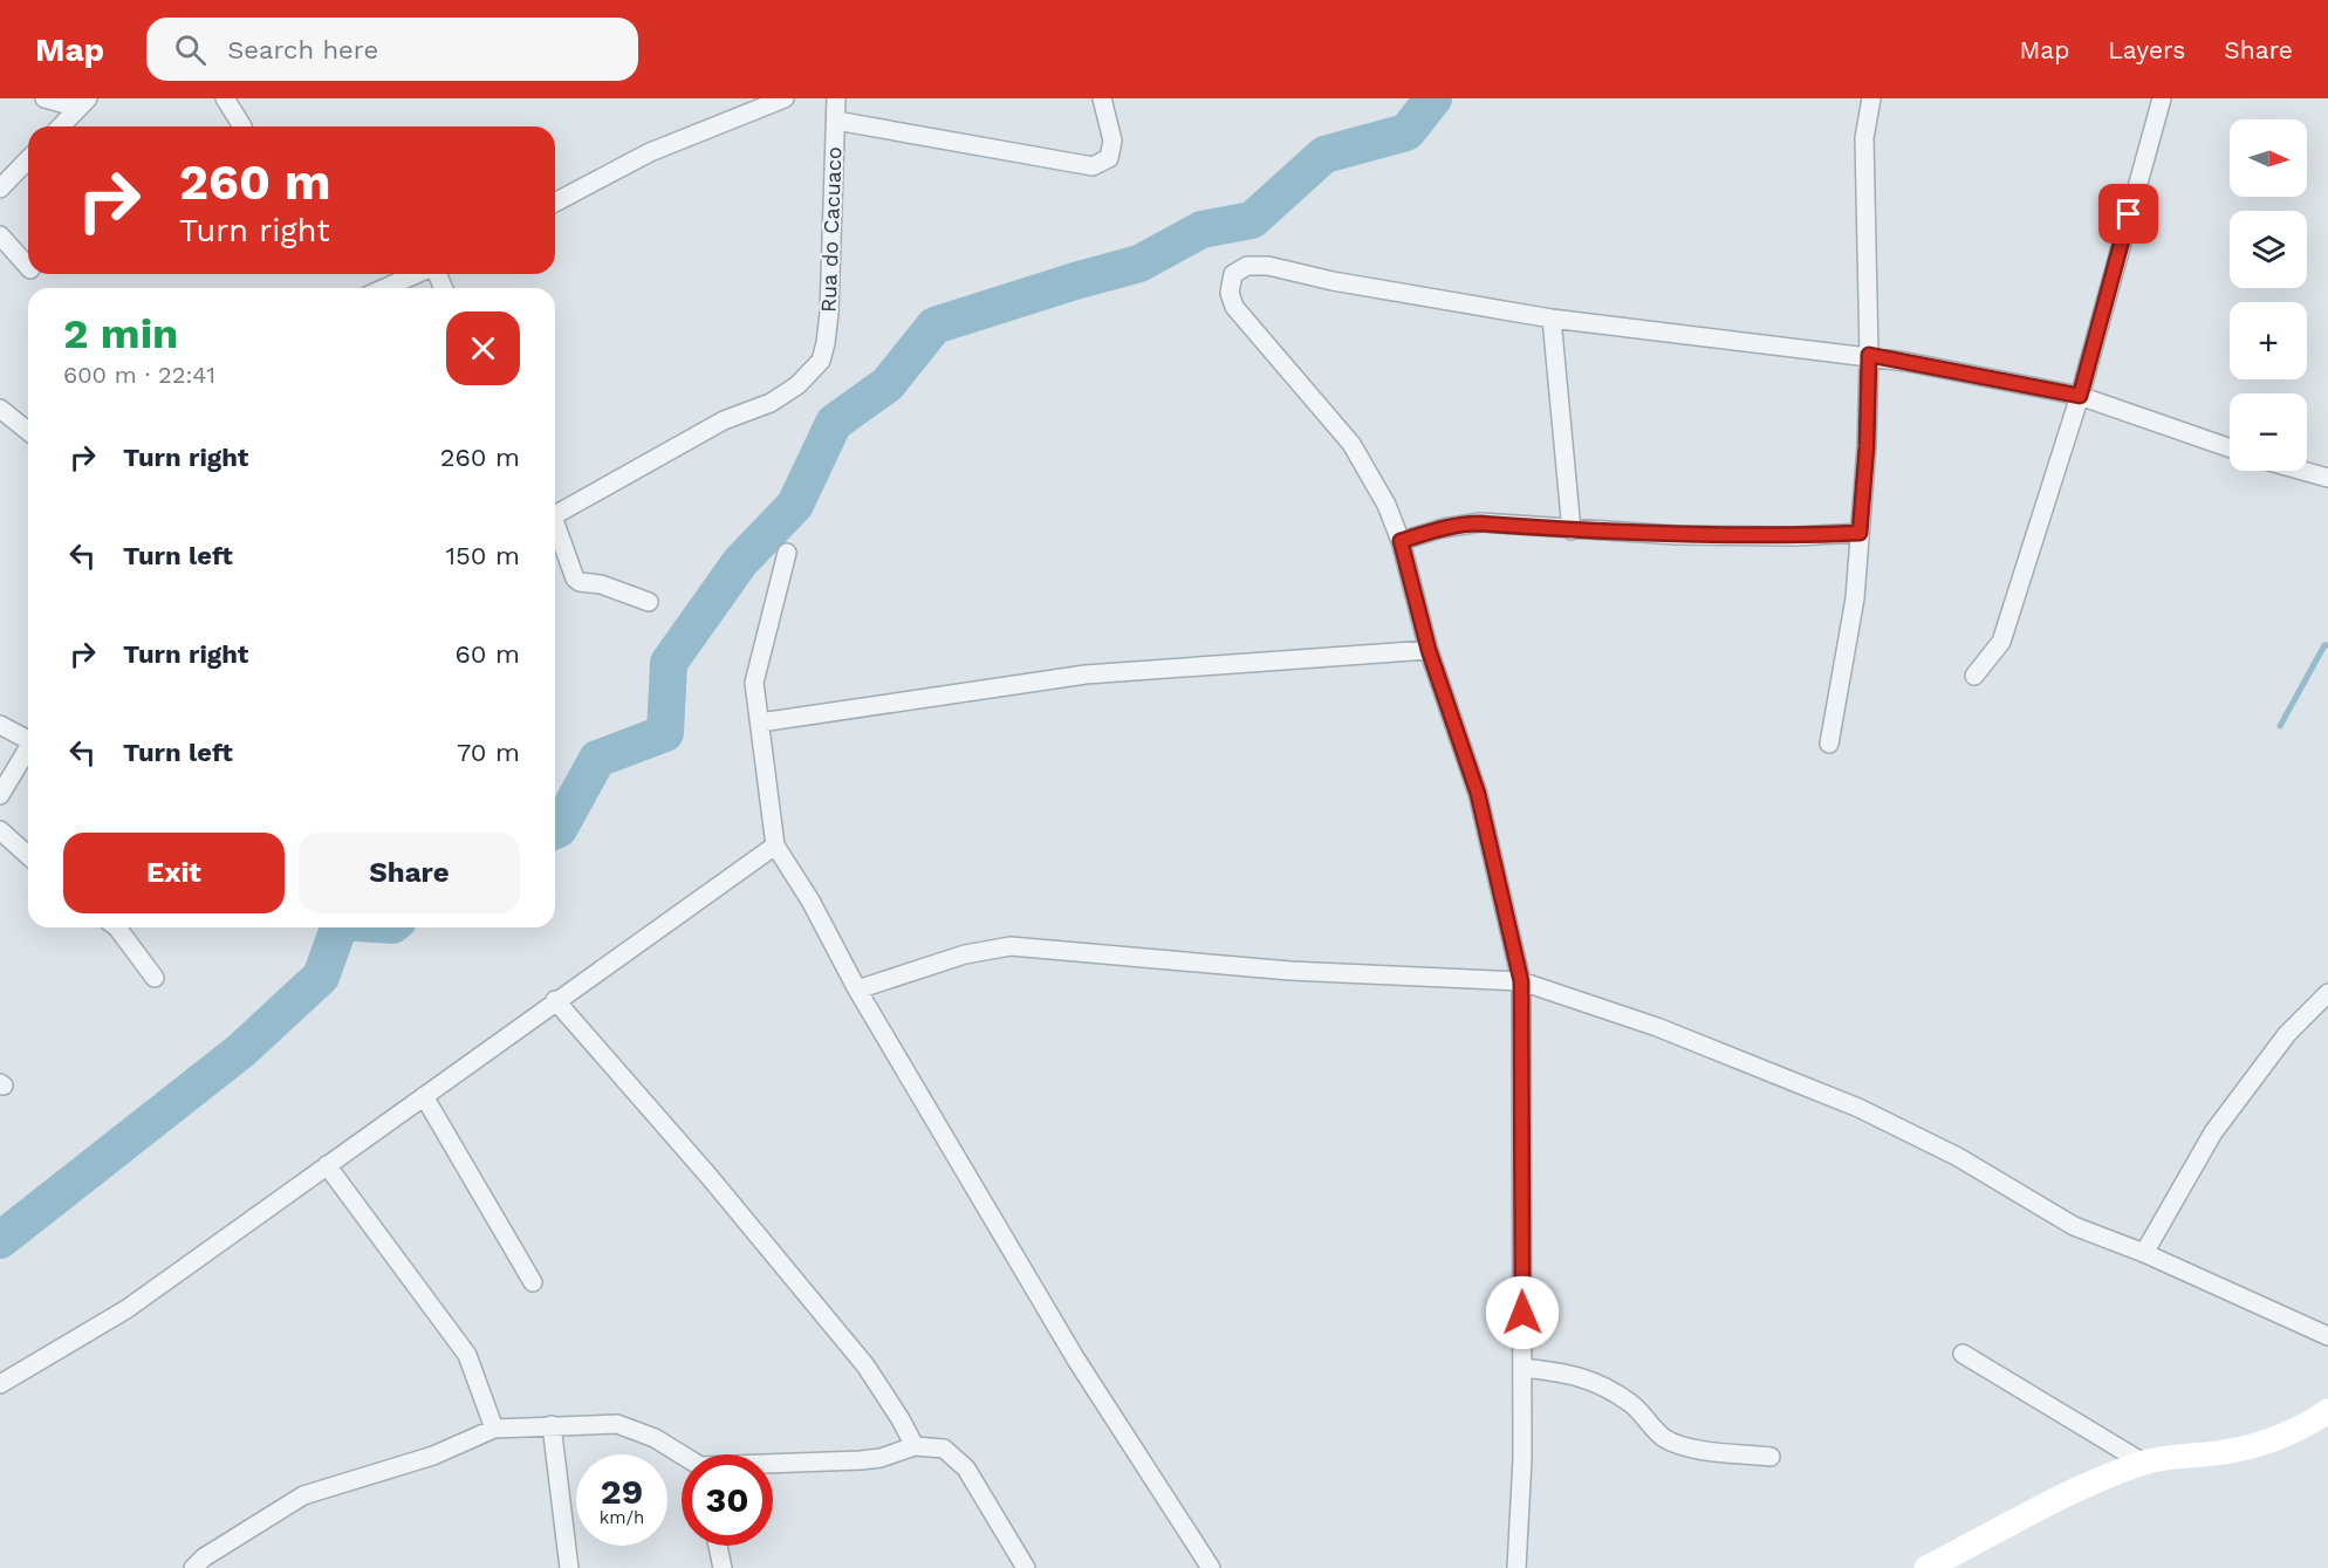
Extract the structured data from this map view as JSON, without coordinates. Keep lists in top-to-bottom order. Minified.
{"streets":{"street":["Rua do Cacuaco"]},"north":"right","page":{"header":"Map","search":"Search here","nav":["Map","Layers","Share"],"map_buttons":["+","−"],"turn":["260 m","Turn right"],"heading":["2 min","600 m · 22:41"],"list":[{"name":"Turn right","value":"260 m"},{"name":"Turn left","value":"150 m"},{"name":"Turn right","value":"60 m"},{"name":"Turn left","value":"70 m"}],"buttons":["Exit","Share"],"speed":"29 km/h","limit":"30"}}
